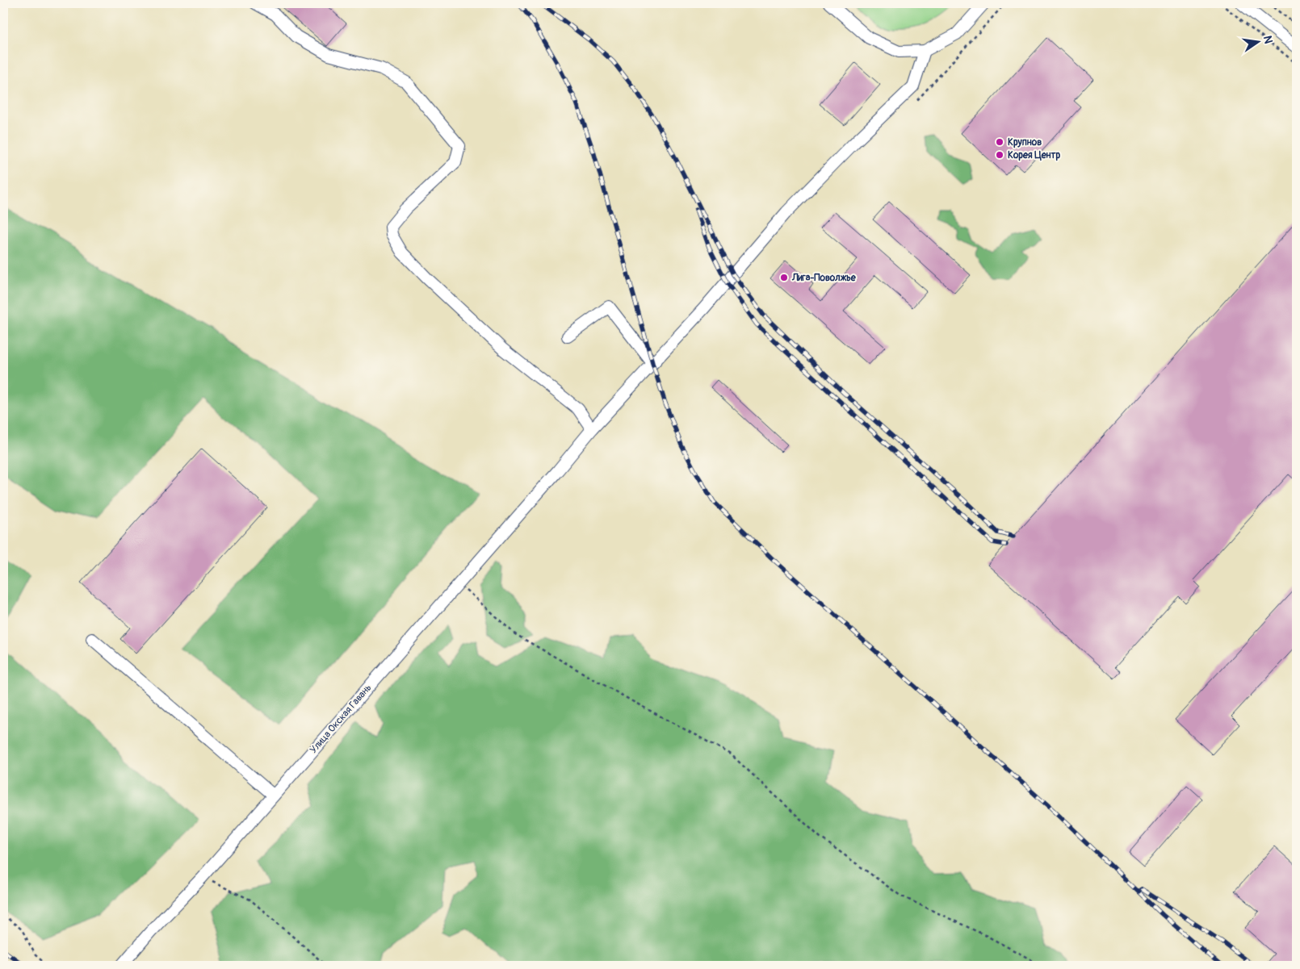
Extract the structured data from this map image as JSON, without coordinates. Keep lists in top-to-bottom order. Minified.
{"streets":{"street":["Улица Окская Гавань"]},"places":["Крупнов","Корея Центр","Лига-Поволжье"],"north":"right"}
